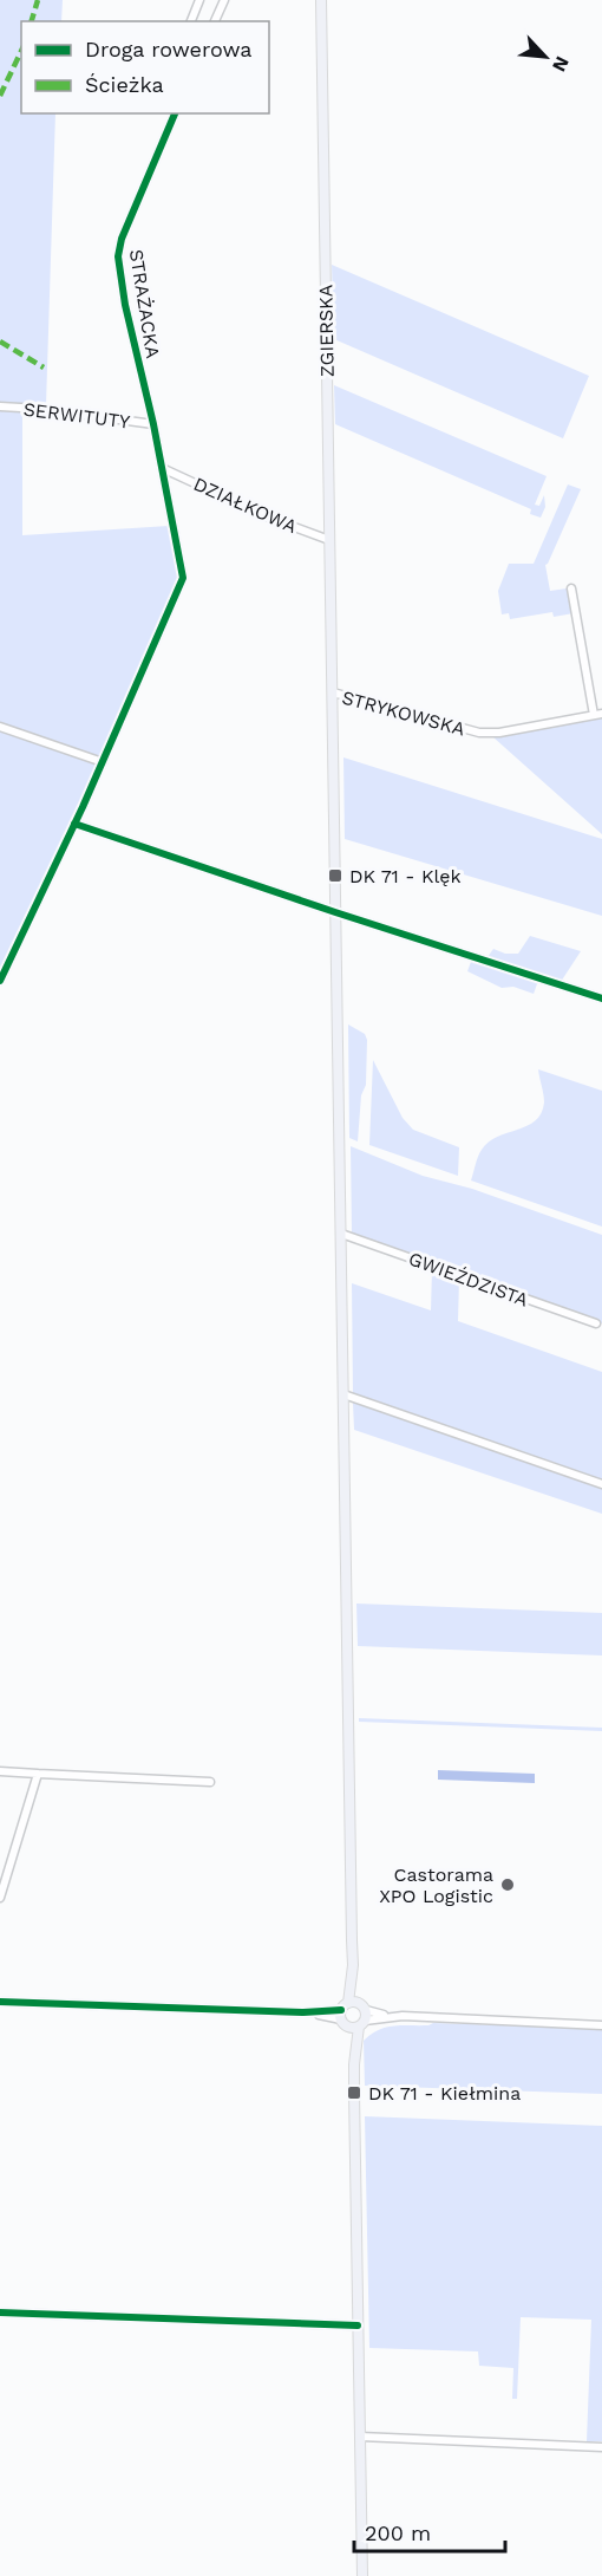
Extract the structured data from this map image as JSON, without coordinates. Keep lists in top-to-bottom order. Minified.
{"streets":{"main road":["ZGIERSKA"],"street":["STRAŻACKA","SERWITUTY","DZIAŁKOWA","STRYKOWSKA","GWIEŹDZISTA"]},"crossings":[["STRAŻACKA","SERWITUTY"],["STRAŻACKA","DZIAŁKOWA"],["ZGIERSKA","DZIAŁKOWA"],["ZGIERSKA","STRYKOWSKA"],["ZGIERSKA","GWIEŹDZISTA"]],"places":{"transit":["DK 71 - Klęk","DK 71 - Kiełmina"],"other":["Castorama XPO Logistic"]},"legend":["Droga rowerowa","Ścieżka"],"scale_bar":"200 m","north":"bottom right"}
